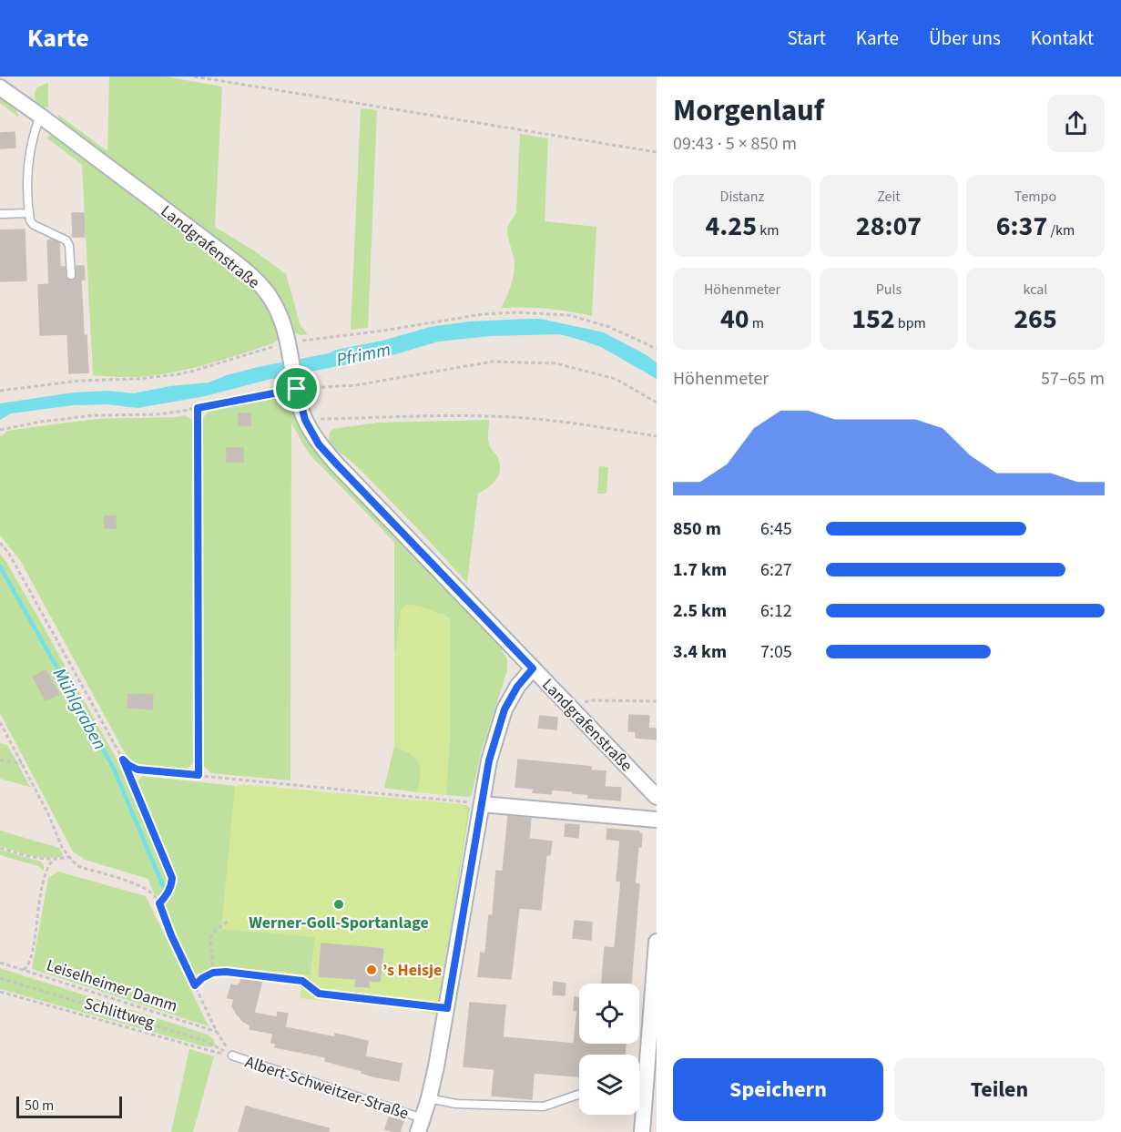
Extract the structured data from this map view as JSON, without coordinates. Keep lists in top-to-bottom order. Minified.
{"streets":{"street":["Landgrafenstraße","Albert-Schweitzer-Straße"],"path":["Leiselheimer Damm","Schlittweg"]},"crossings":[["Landgrafenstraße","Albert-Schweitzer-Straße"],["Schlittweg","Albert-Schweitzer-Straße"]],"water":["Pfrimm","Mühlgraben"],"places":["Werner-Goll-Sportanlage","’s Heisje"],"scale_bar":"50 m","page":{"header":"Karte","nav":["Start","Karte","Über uns","Kontakt"],"heading":["Morgenlauf","09:43 · 5 × 850 m"],"stats":[["Distanz","4.25 km"],["Zeit","28:07"],["Tempo","6:37 /km"],["Höhenmeter","40 m"],["Puls","152 bpm"],["kcal","265"]],"chart":["Höhenmeter","57–65 m"],"list":[{"name":"850 m","note":"6:45"},{"name":"1.7 km","note":"6:27"},{"name":"2.5 km","note":"6:12"},{"name":"3.4 km","note":"7:05"}],"buttons":["Speichern","Teilen"],"scale":"50 m"}}
